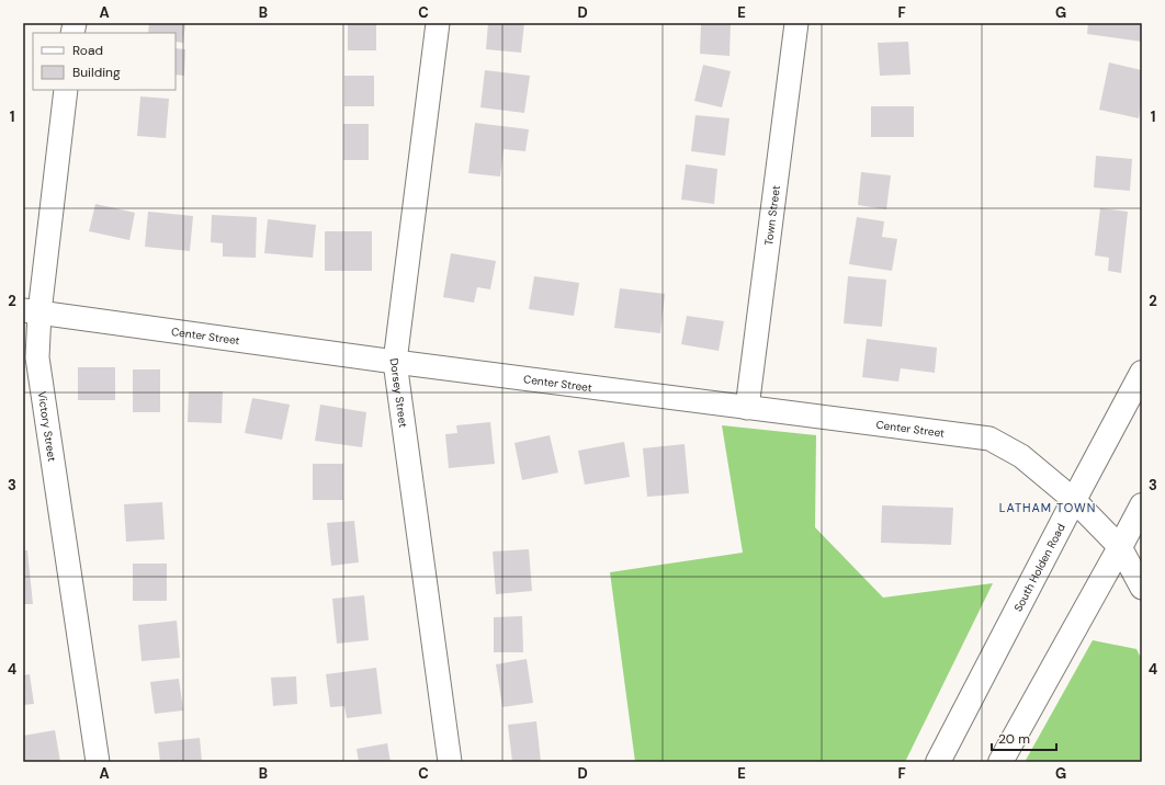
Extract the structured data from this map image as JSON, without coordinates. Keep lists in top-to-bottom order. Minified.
{"streets":{"main road":["South Holden Road"],"street":["Town Street","Center Street","Dorsey Street","Victory Street"]},"crossings":[["Town Street","Center Street"],["Center Street","Dorsey Street"],["Center Street","Victory Street"],["Center Street","South Holden Road"]],"districts":["LATHAM TOWN"],"legend":["Road","Building"],"scale_bar":"20 m","grid":{"columns":["A","B","C","D","E","F","G"],"rows":["1","2","3","4"]}}
